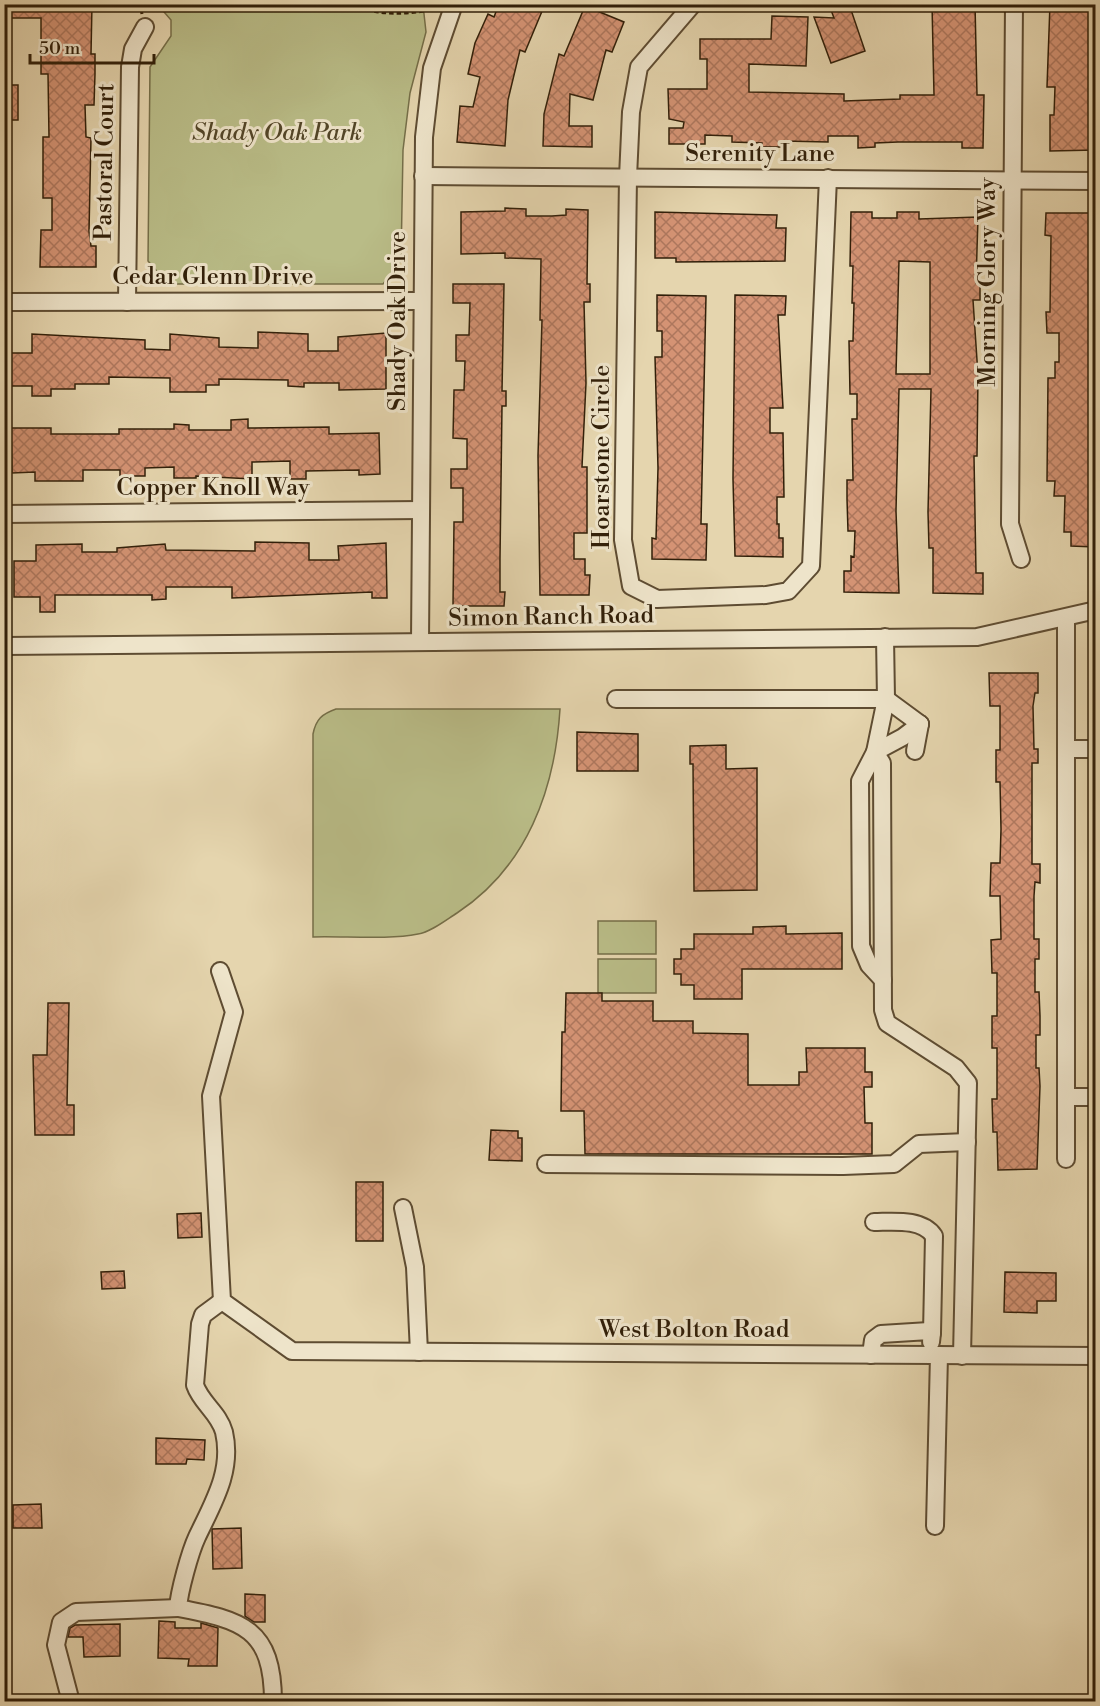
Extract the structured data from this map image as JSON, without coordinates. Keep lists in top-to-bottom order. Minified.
{"streets":{"street":["Serenity Lane","Pastoral Court","Cedar Glenn Drive","Morning Glory Way","Shady Oak Drive","Hoarstone Circle","Copper Knoll Way","Simon Ranch Road","West Bolton Road"]},"crossings":[["Serenity Lane","Morning Glory Way"],["Serenity Lane","Shady Oak Drive"],["Serenity Lane","Hoarstone Circle"],["Pastoral Court","Cedar Glenn Drive"],["Cedar Glenn Drive","Shady Oak Drive"],["Shady Oak Drive","Copper Knoll Way"],["Shady Oak Drive","Simon Ranch Road"]],"parks":["Shady Oak Park"],"scale_bar":"50 m"}
